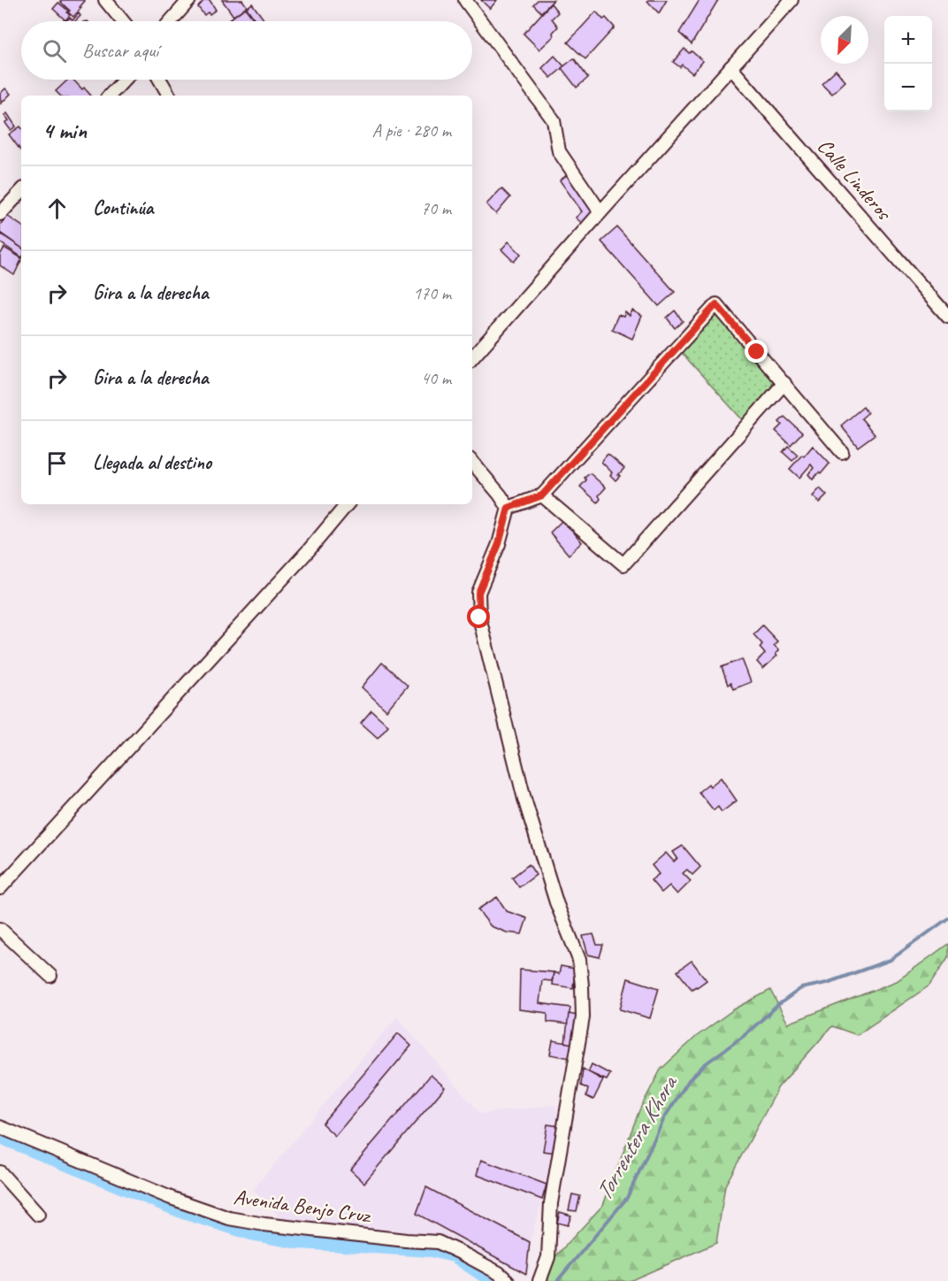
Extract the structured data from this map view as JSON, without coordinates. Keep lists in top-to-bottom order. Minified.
{"streets":{"street":["Calle Linderos","Avenida Benjo Cruz"]},"water":["Torrentera Khora"],"north":"bottom left","page":{"map_buttons":["+","−"],"search":"Buscar aquí","heading":["4 min","A pie · 280 m"],"list":[["Continúa","70 m"],["Gira a la derecha","170 m"],["Gira a la derecha","40 m"],"Llegada al destino"]}}
